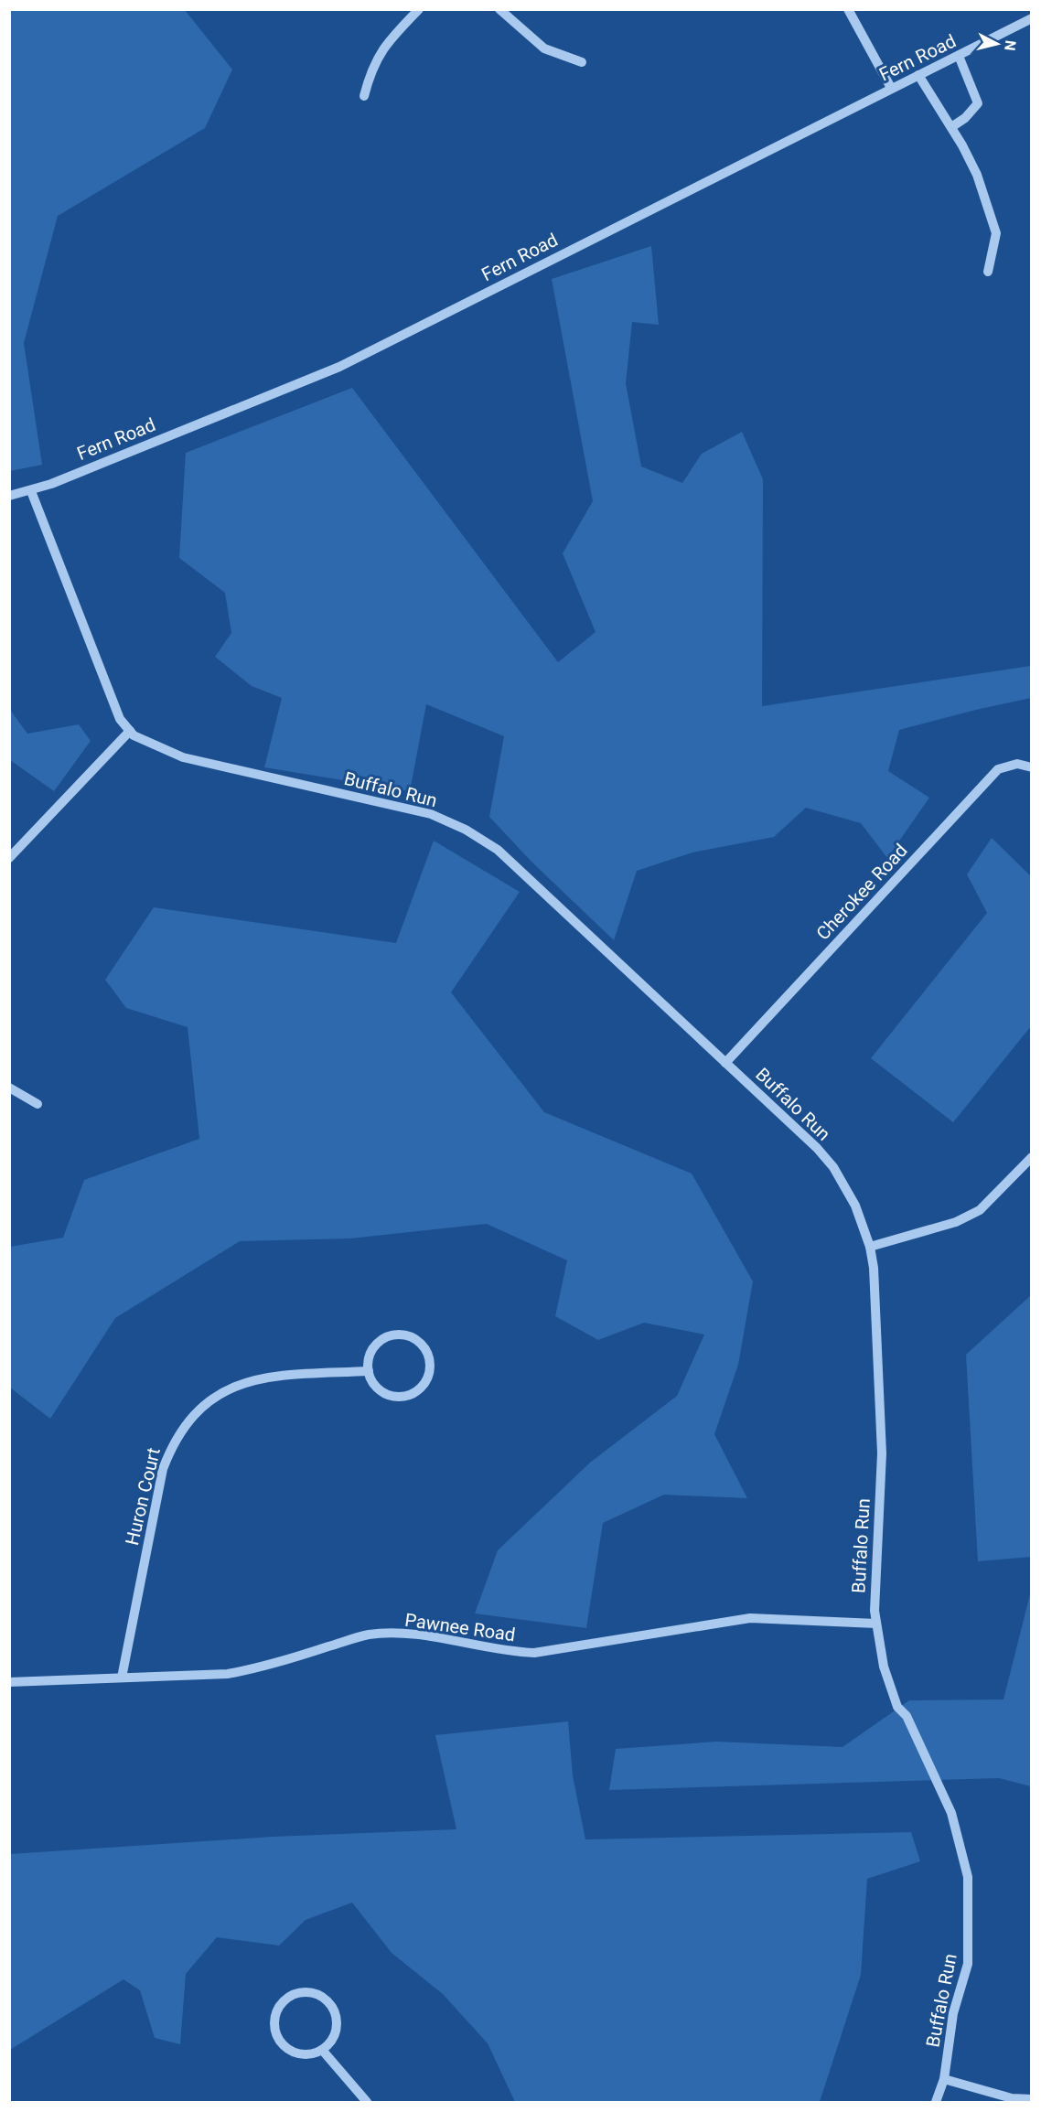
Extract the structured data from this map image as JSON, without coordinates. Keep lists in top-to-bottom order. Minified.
{"streets":{"street":["Fern Road","Buffalo Run","Cherokee Road","Huron Court","Pawnee Road"]},"crossings":[["Fern Road","Buffalo Run"],["Buffalo Run","Cherokee Road"],["Buffalo Run","Pawnee Road"],["Huron Court","Pawnee Road"]],"north":"right"}
